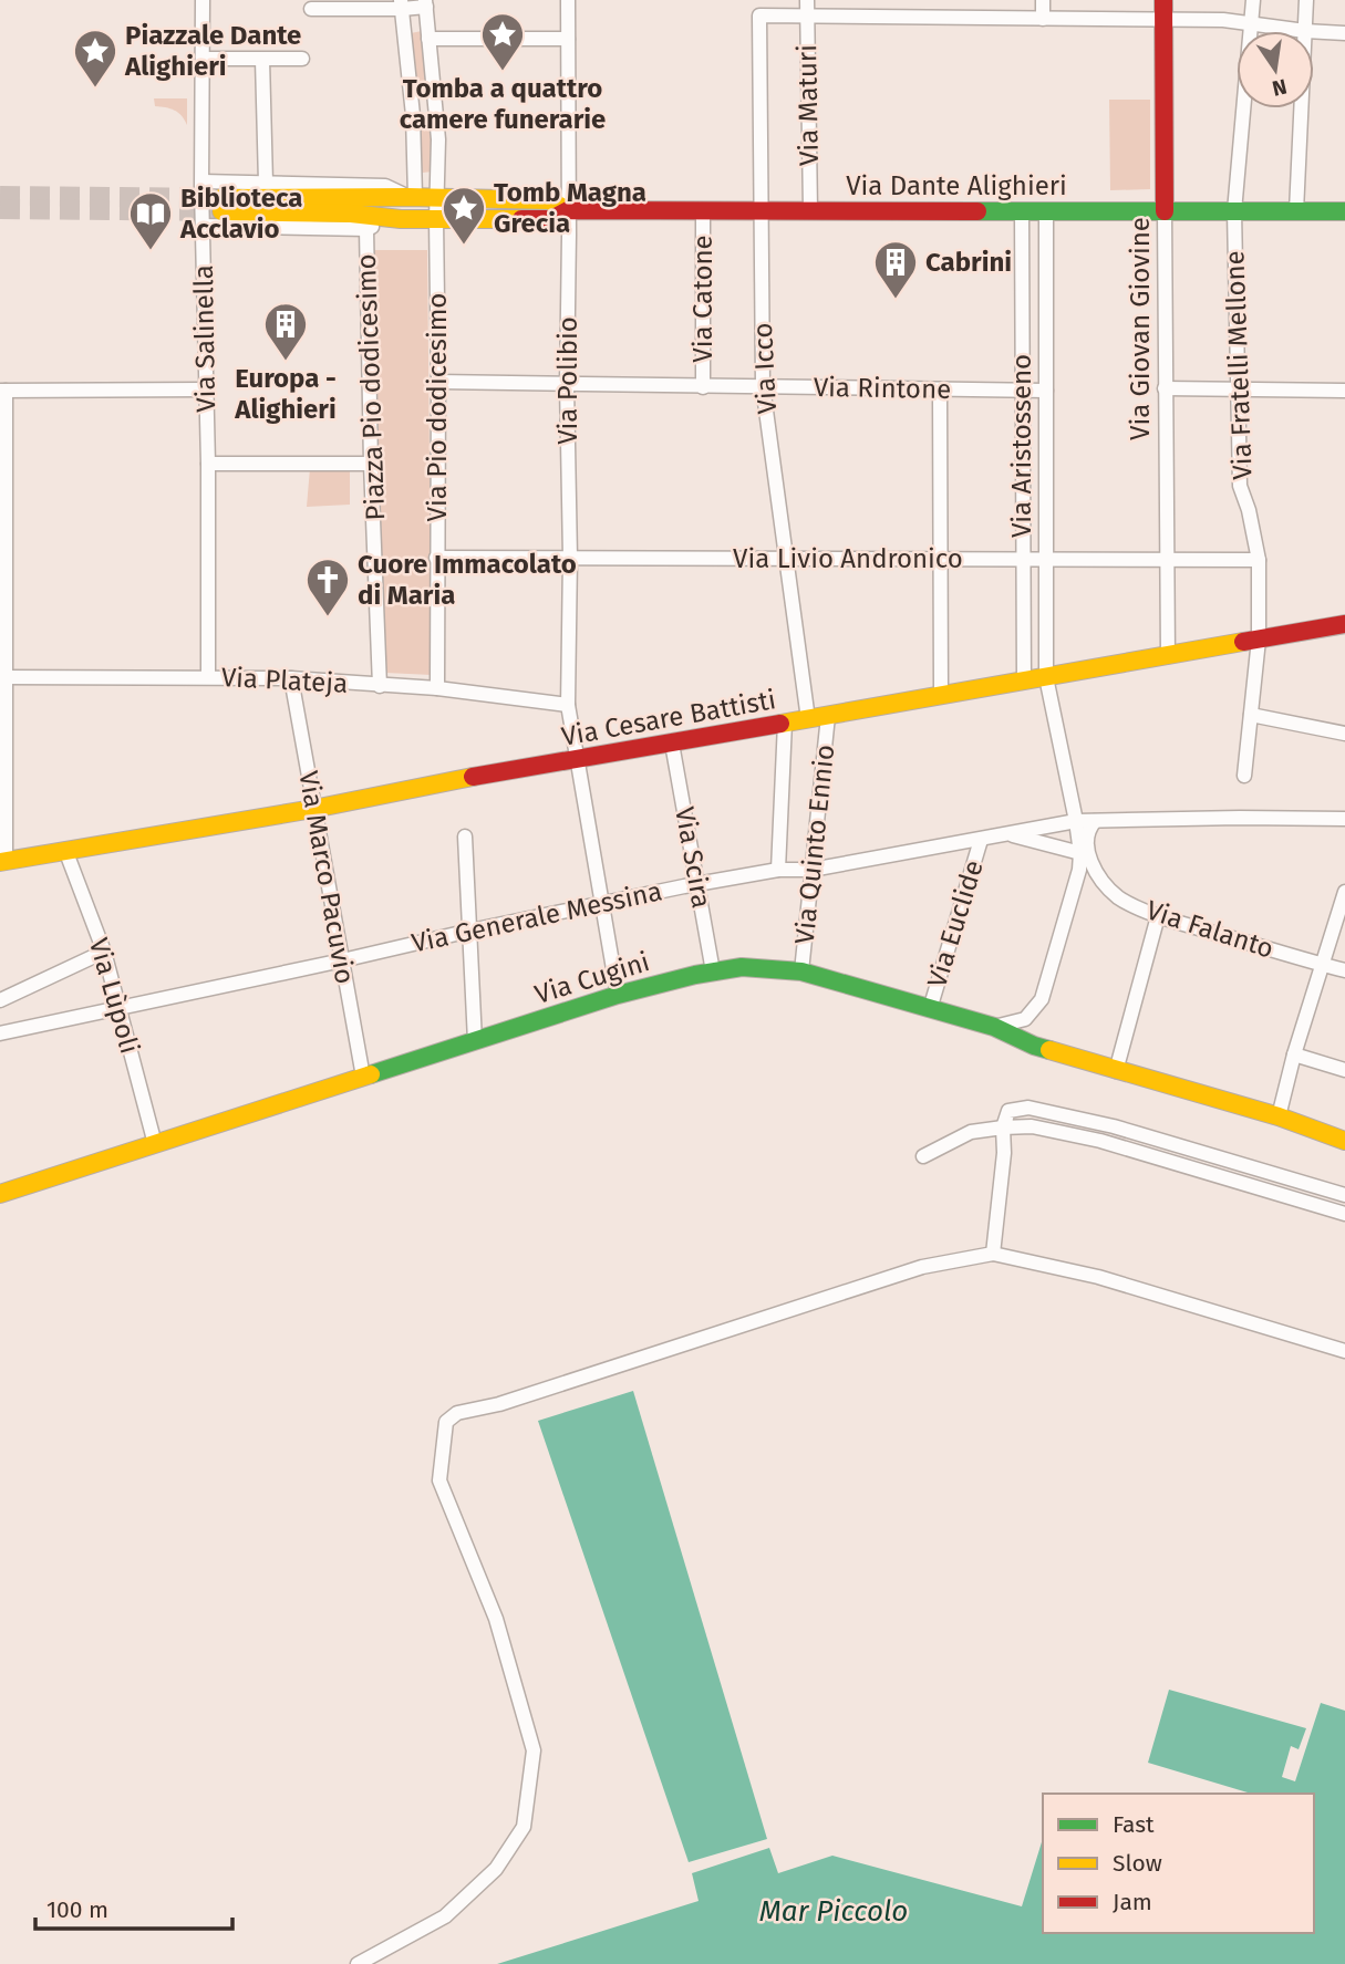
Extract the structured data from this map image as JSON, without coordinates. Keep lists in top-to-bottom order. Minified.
{"streets":{"main road":["Via Dante Alighieri","Via Giovan Giovine","Via Cesare Battisti","Via Cugini"],"street":["Via Maturi","Via Catone","Via Salinella","Via Fratelli Mellone","Via Icco","Via Polibio","Piazza Pio dodicesimo","Via Rintone","Via Pio dodicesimo","Via Aristosseno","Via Livio Andronico","Via Plateja","Via Quinto Ennio","Via Scira","Via Marco Pacuvio","Via Generale Messina","Via Euclide","Via Falanto","Via Lùpoli"]},"crossings":[["Via Maturi","Via Dante Alighieri"],["Via Maturi","Via Icco"],["Via Dante Alighieri","Via Catone"],["Via Dante Alighieri","Via Giovan Giovine"],["Via Dante Alighieri","Via Salinella"],["Via Dante Alighieri","Via Fratelli Mellone"],["Via Dante Alighieri","Via Icco"],["Via Dante Alighieri","Via Polibio"],["Via Dante Alighieri","Piazza Pio dodicesimo"],["Via Dante Alighieri","Via Pio dodicesimo"],["Via Dante Alighieri","Via Aristosseno"],["Via Catone","Via Rintone"],["Via Giovan Giovine","Via Livio Andronico"],["Via Giovan Giovine","Via Cesare Battisti"],["Via Salinella","Via Plateja"],["Via Fratelli Mellone","Via Livio Andronico"],["Via Fratelli Mellone","Via Cesare Battisti"],["Via Icco","Via Rintone"],["Via Icco","Via Livio Andronico"],["Via Icco","Via Cesare Battisti"],["Via Polibio","Via Rintone"],["Via Polibio","Via Livio Andronico"],["Via Polibio","Via Plateja"],["Via Polibio","Via Cesare Battisti"],["Via Polibio","Via Generale Messina"],["Via Polibio","Via Cugini"],["Piazza Pio dodicesimo","Via Plateja"],["Via Rintone","Via Pio dodicesimo"],["Via Rintone","Via Aristosseno"],["Via Pio dodicesimo","Via Livio Andronico"],["Via Pio dodicesimo","Via Plateja"],["Via Aristosseno","Via Livio Andronico"],["Via Aristosseno","Via Cesare Battisti"],["Via Plateja","Via Marco Pacuvio"],["Via Cesare Battisti","Via Quinto Ennio"],["Via Cesare Battisti","Via Scira"],["Via Cesare Battisti","Via Marco Pacuvio"],["Via Cesare Battisti","Via Lùpoli"],["Via Quinto Ennio","Via Generale Messina"],["Via Quinto Ennio","Via Cugini"],["Via Scira","Via Generale Messina"],["Via Scira","Via Cugini"],["Via Marco Pacuvio","Via Generale Messina"],["Via Marco Pacuvio","Via Cugini"],["Via Generale Messina","Via Euclide"],["Via Generale Messina","Via Lùpoli"],["Via Euclide","Via Cugini"],["Via Cugini","Via Lùpoli"]],"water":["Mar Piccolo"],"places":{"place":["Tomba a quattro camere funerarie","Piazzale Dante Alighieri","Tomb Magna Grecia"],"library":["Biblioteca Acclavio"],"building":["Cabrini","Europa - Alighieri"],"church":["Cuore Immacolato di Maria"]},"legend":["Fast","Slow","Jam"],"scale_bar":"100 m","north":"bottom"}
